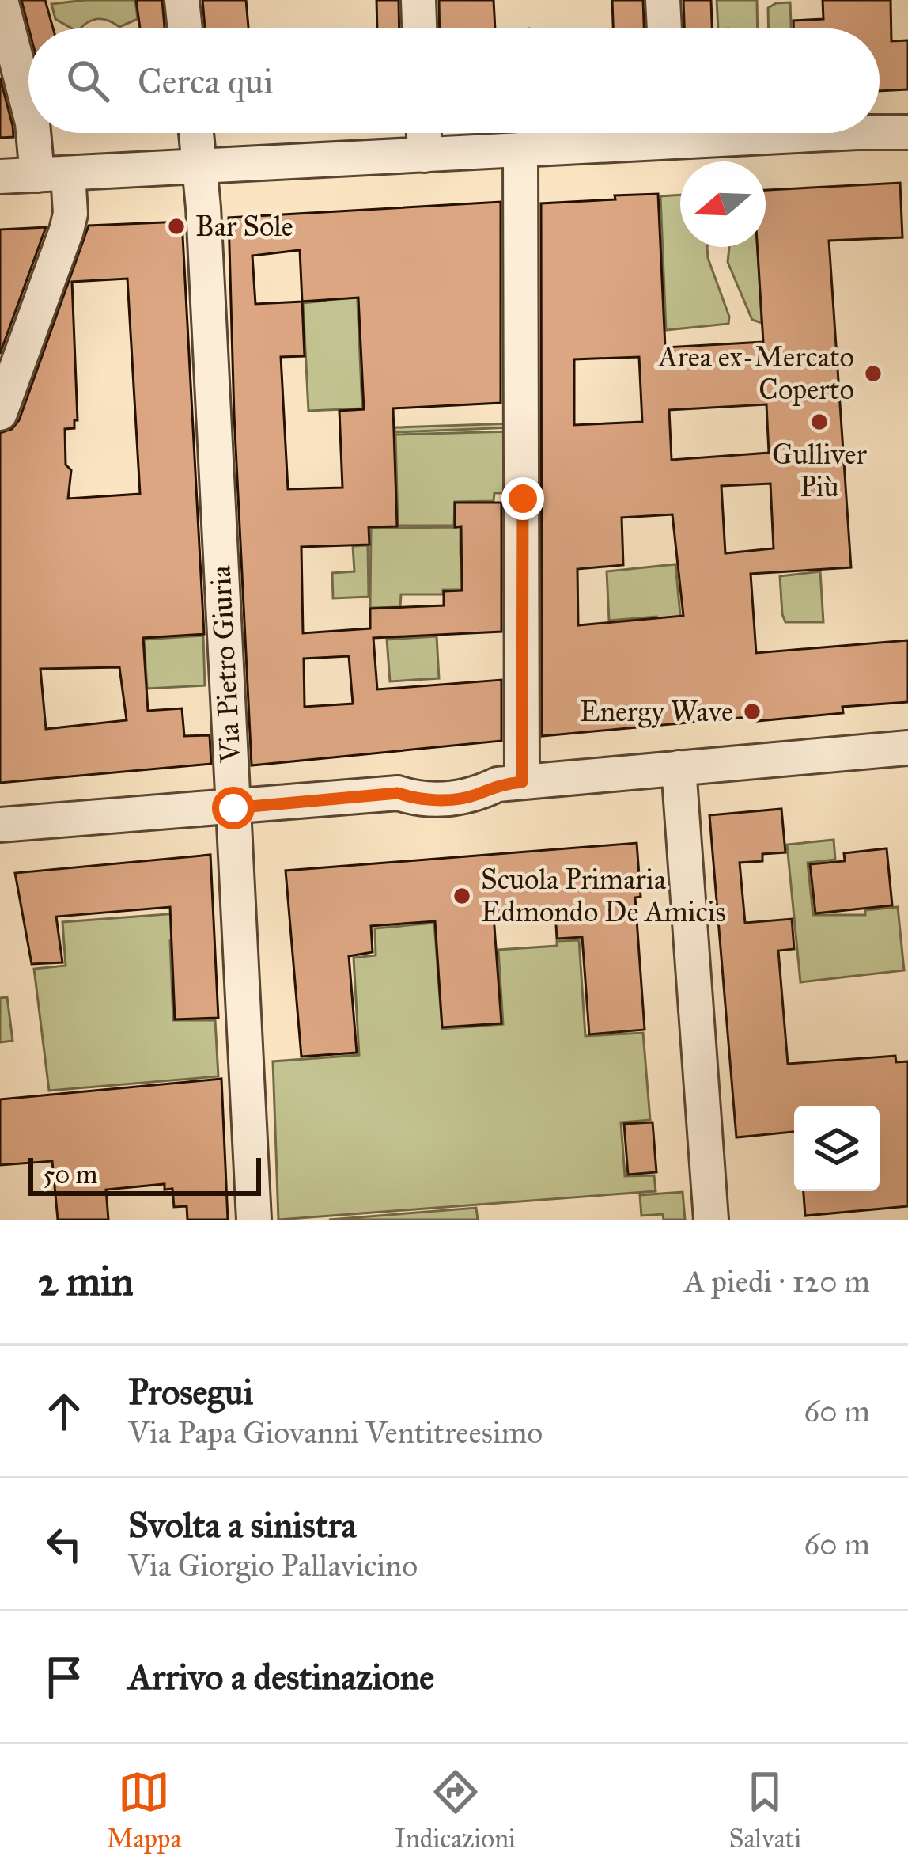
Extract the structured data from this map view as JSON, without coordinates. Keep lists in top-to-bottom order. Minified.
{"streets":{"street":["Via Pietro Giuria"]},"places":["Bar Sole","Area ex-Mercato Coperto","Gulliver Più","Energy Wave","Scuola Primaria Edmondo De Amicis"],"scale_bar":"50 m","north":"left","page":{"search":"Cerca qui","scale":"50 m","heading":["2 min","A piedi · 120 m"],"list":[["Prosegui","Via Papa Giovanni Ventitreesimo","60 m"],["Svolta a sinistra","Via Giorgio Pallavicino","60 m"],"Arrivo a destinazione"],"nav":["Mappa","Indicazioni","Salvati"]}}
